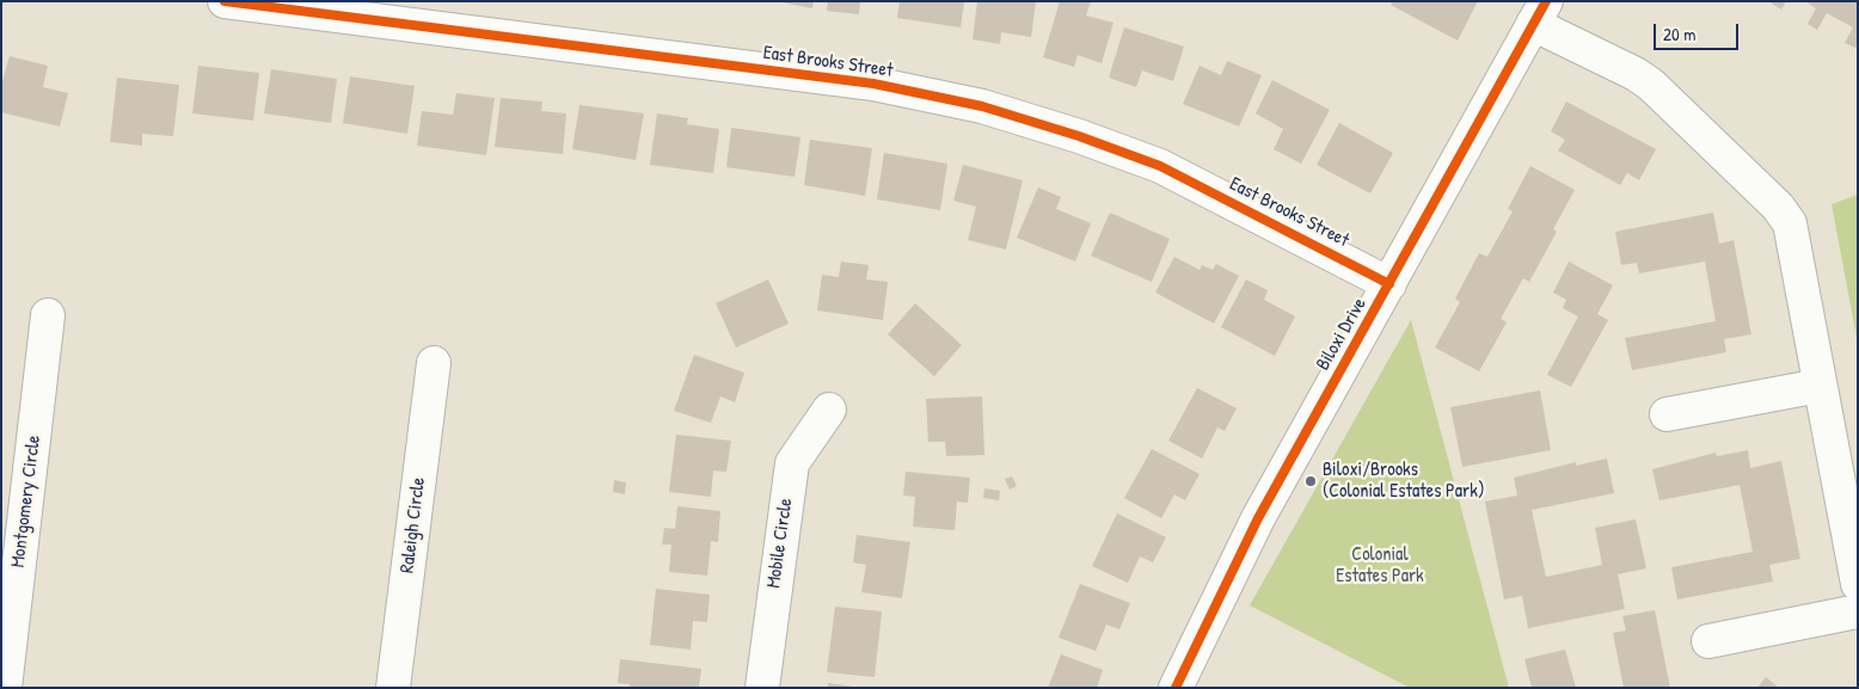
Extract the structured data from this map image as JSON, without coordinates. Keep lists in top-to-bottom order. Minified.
{"streets":{"street":["East Brooks Street","Biloxi Drive","Montgomery Circle","Raleigh Circle","Mobile Circle"]},"crossings":[["East Brooks Street","Biloxi Drive"]],"parks":["Colonial Estates Park"],"places":["Biloxi/Brooks (Colonial Estates Park)"],"scale_bar":"20 m"}
